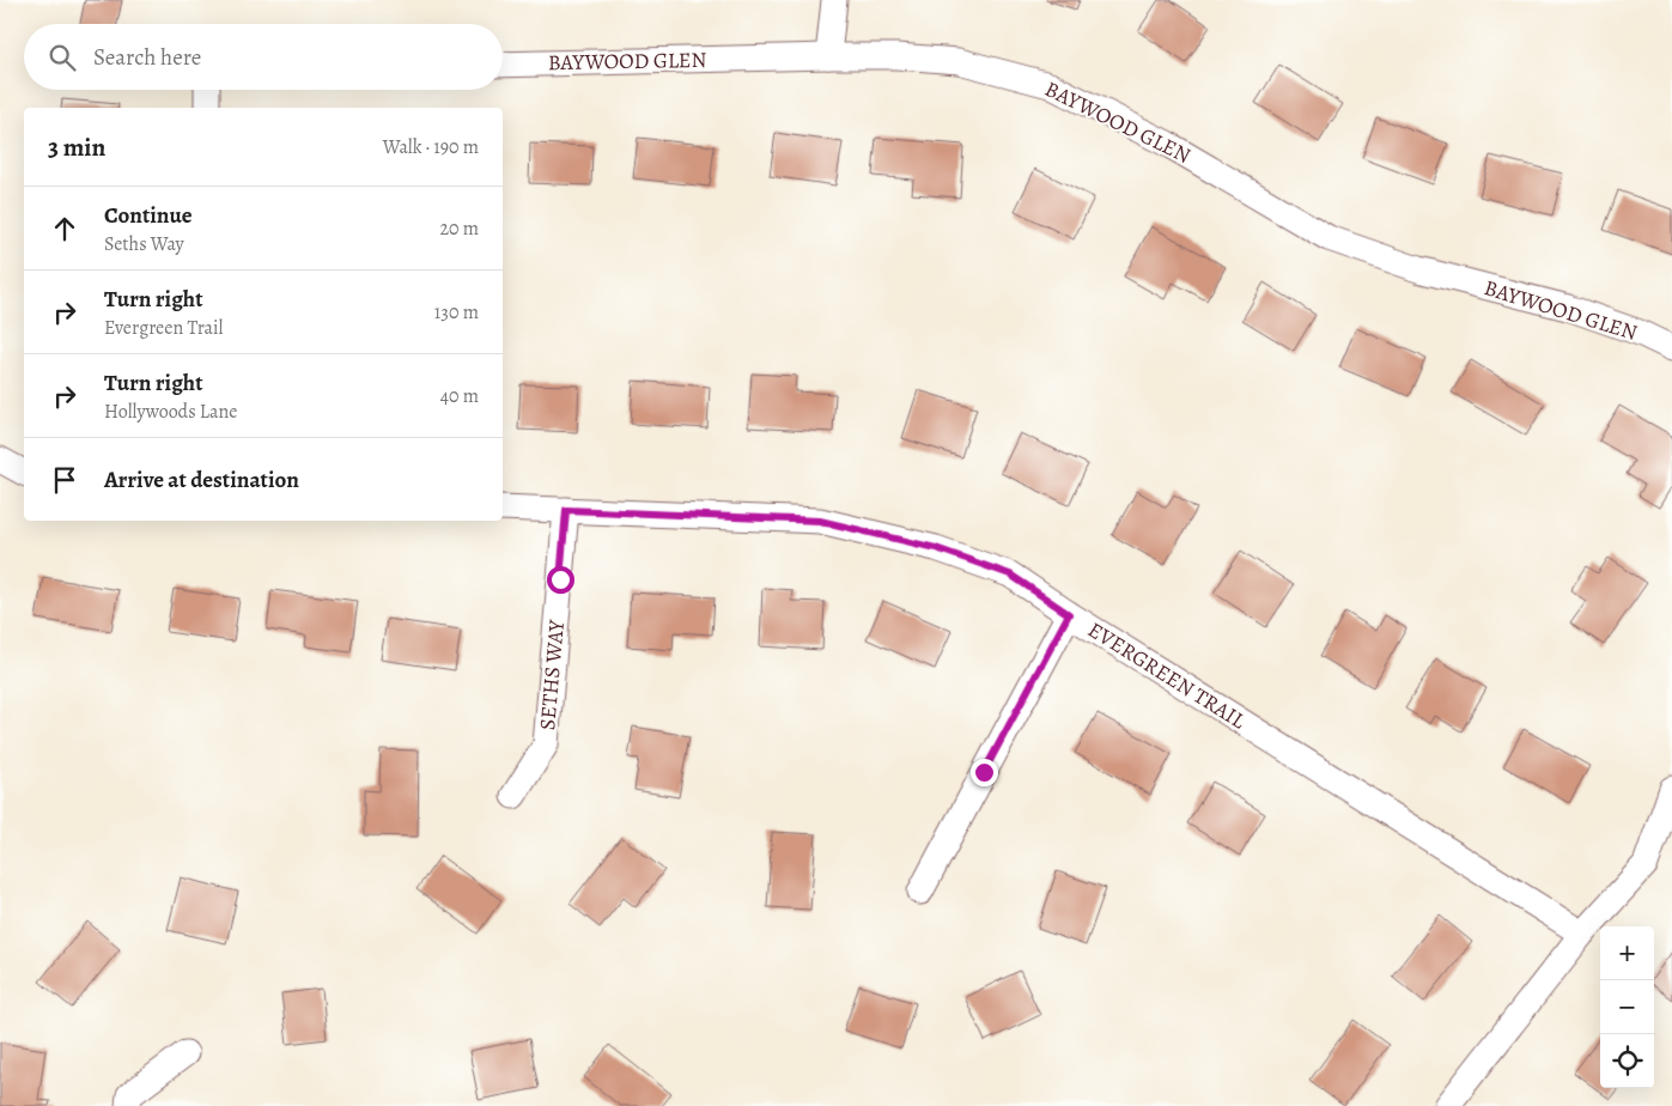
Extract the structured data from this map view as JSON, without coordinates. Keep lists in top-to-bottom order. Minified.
{"streets":{"street":["BAYWOOD GLEN","SETHS WAY","EVERGREEN TRAIL"]},"crossings":[["SETHS WAY","EVERGREEN TRAIL"]],"page":{"search":"Search here","heading":["3 min","Walk · 190 m"],"list":[["Continue","Seths Way","20 m"],["Turn right","Evergreen Trail","130 m"],["Turn right","Hollywoods Lane","40 m"],"Arrive at destination"],"map_buttons":["+","−"]}}
